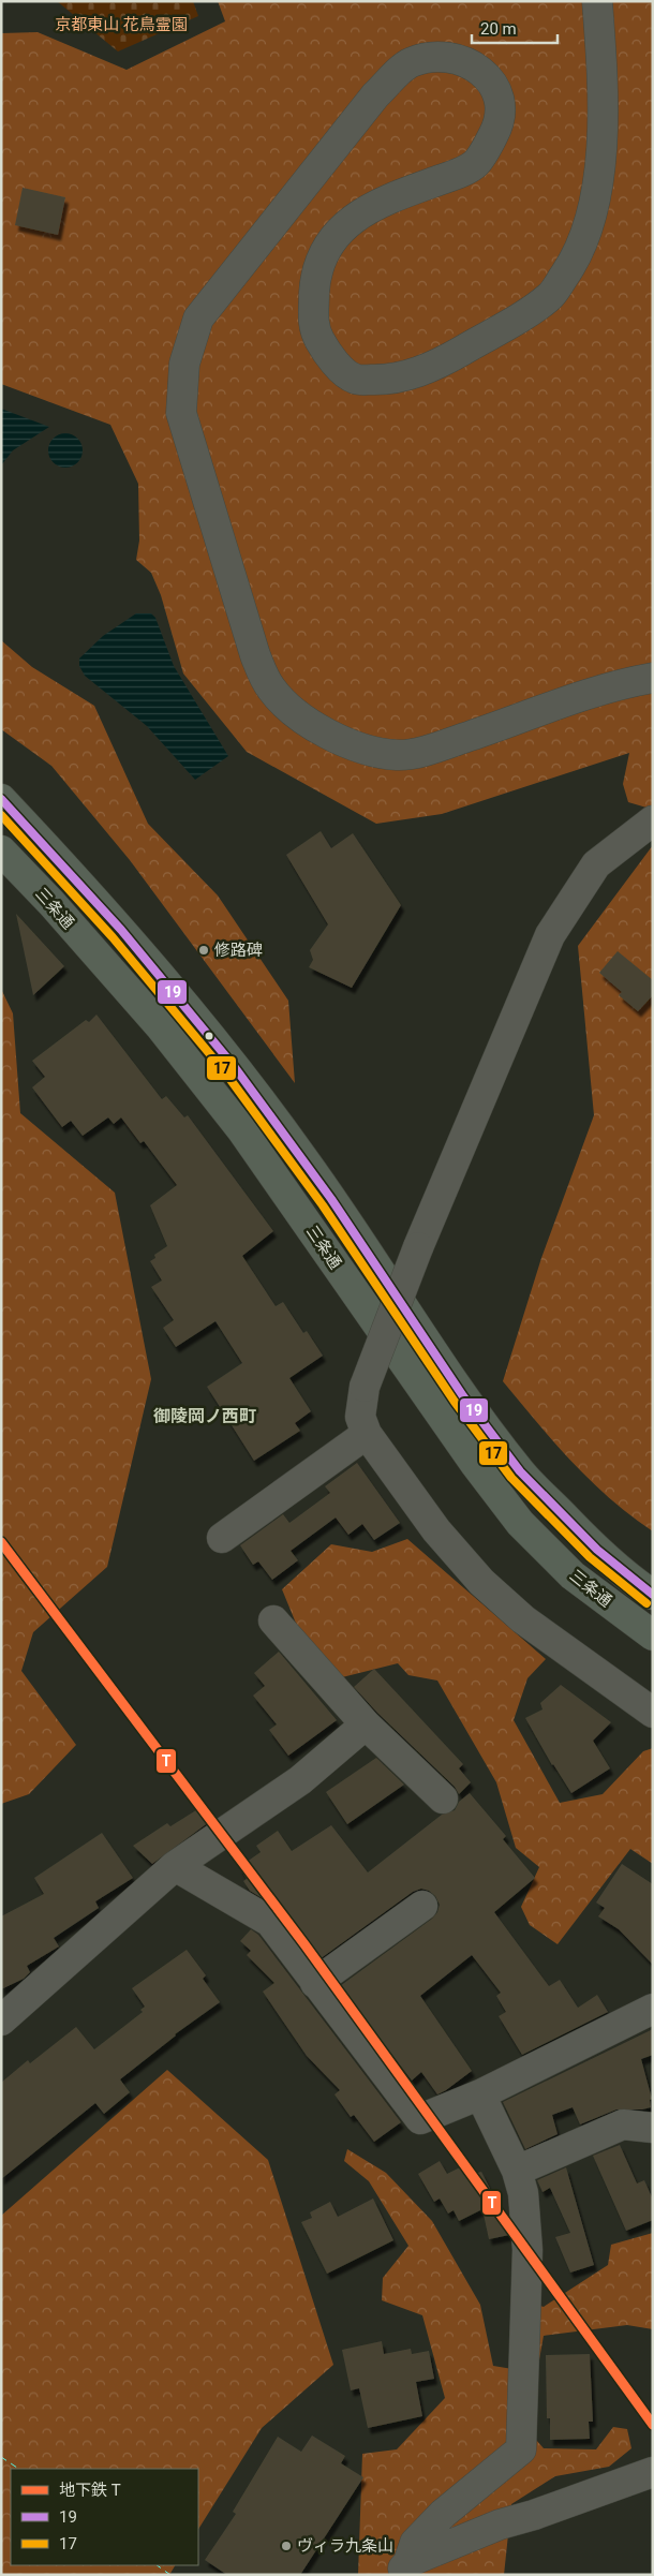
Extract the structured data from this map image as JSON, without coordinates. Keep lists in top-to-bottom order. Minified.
{"streets":{"main road":["三条通"]},"districts":["御陵岡ノ西町"],"parks":["京都東山 花鳥霊園"],"places":["修路碑","ヴィラ九条山"],"lines":["transit line 19","transit line 17","metro line T"],"legend":["地下鉄 T","19","17"],"scale_bar":"20 m"}
